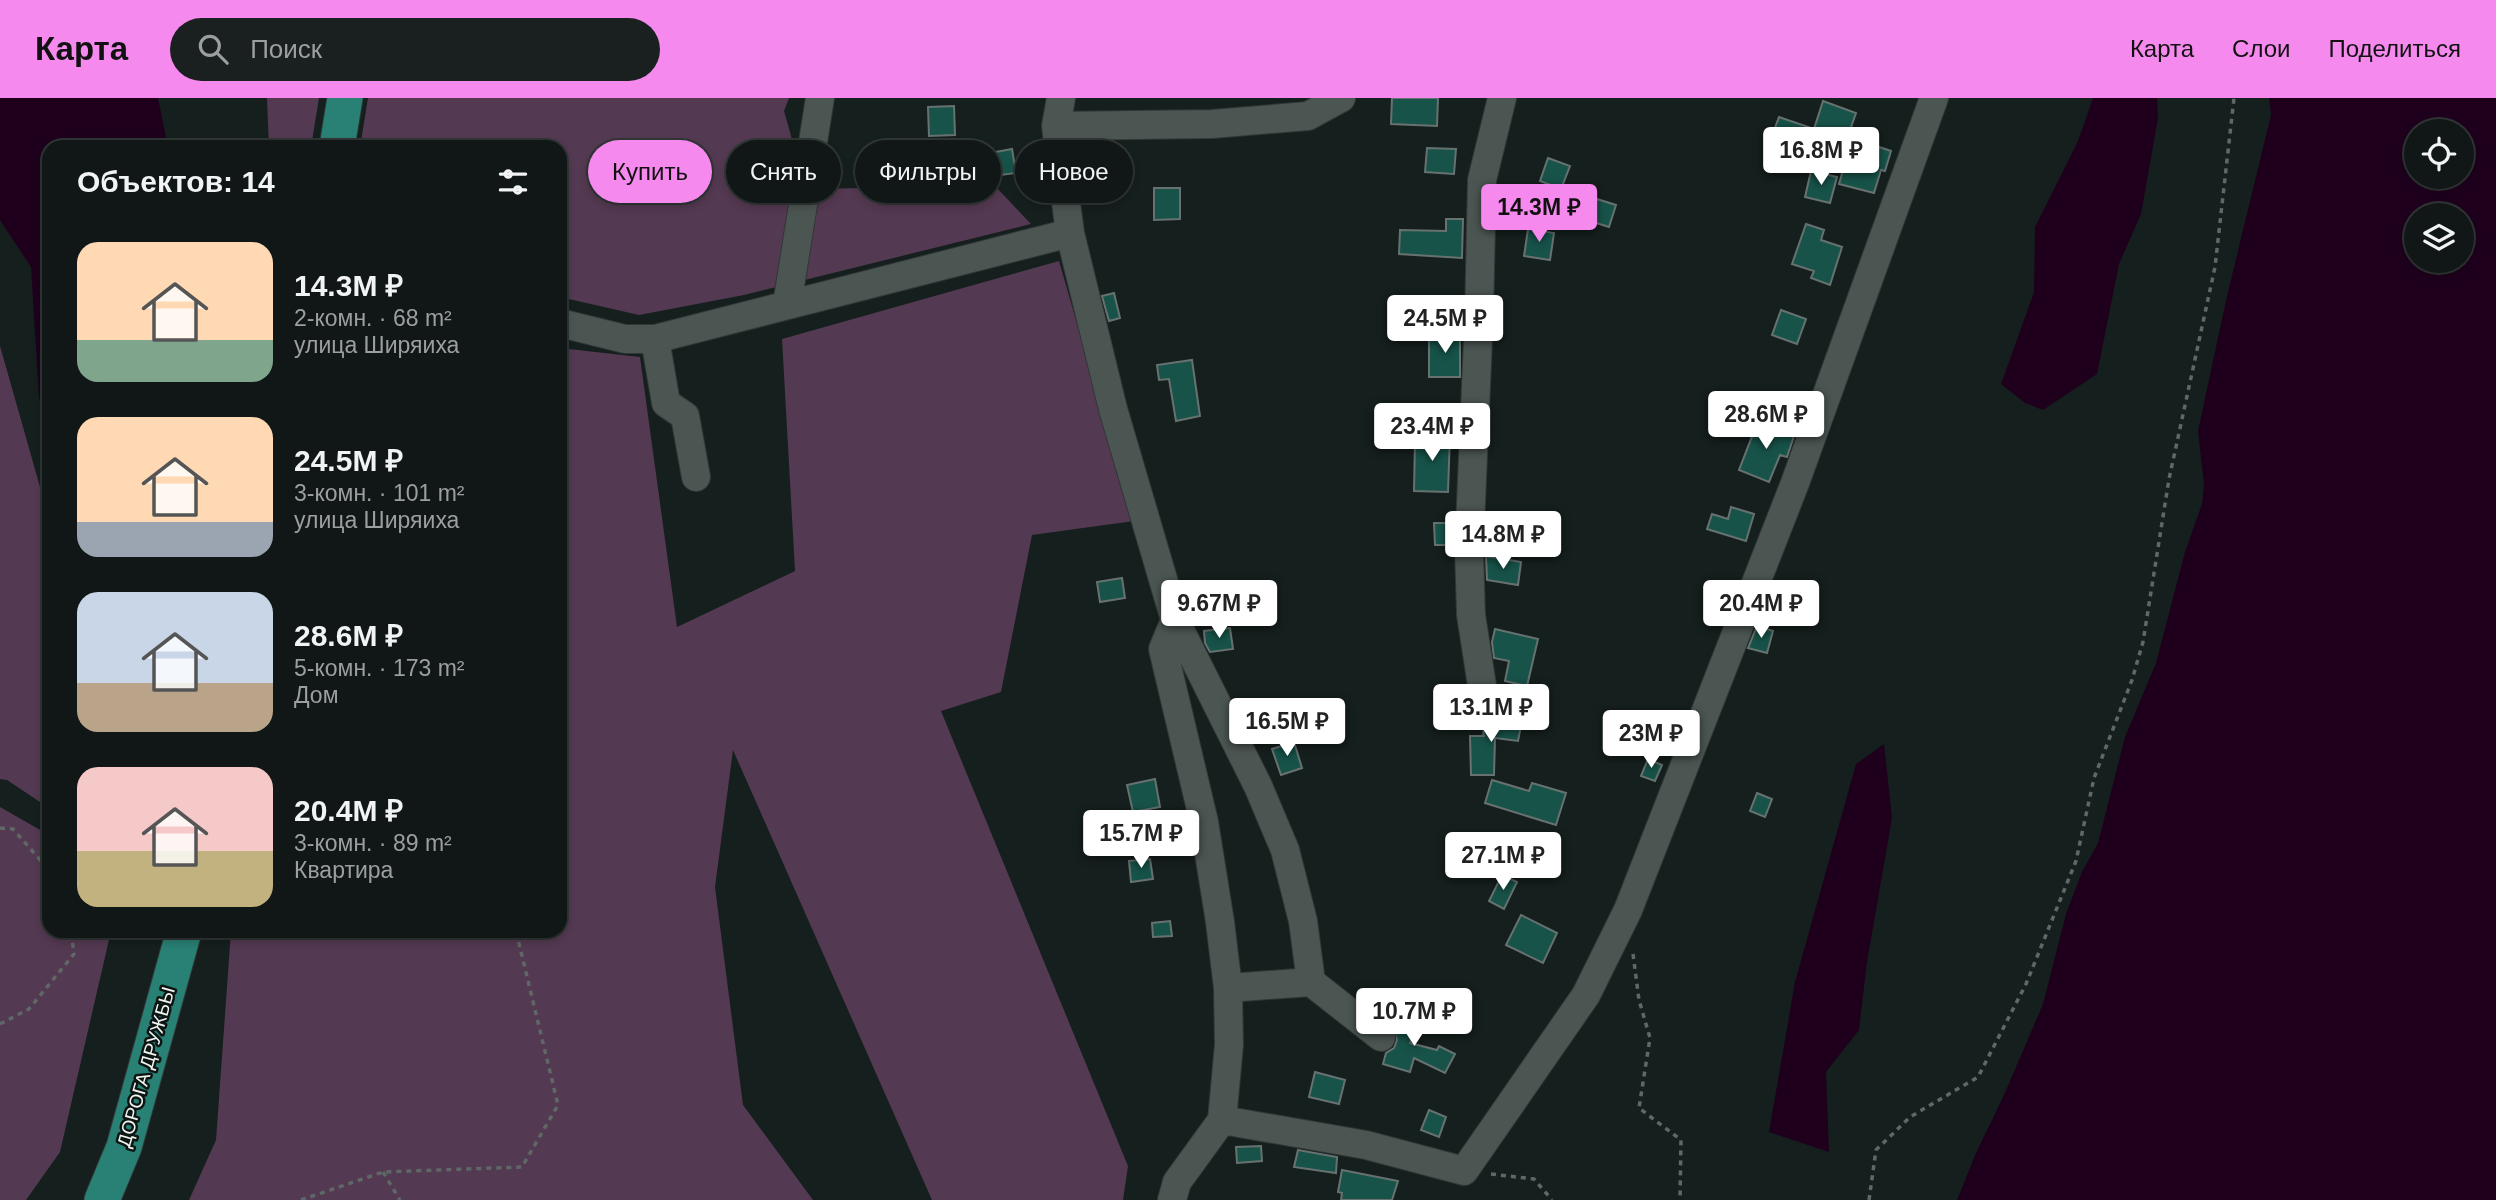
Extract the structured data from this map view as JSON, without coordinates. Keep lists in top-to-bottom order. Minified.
{"streets":{"main road":["ДОРОГА ДРУЖБЫ"]},"page":{"header":"Карта","search":"Поиск","nav":["Карта","Слои","Поделиться"],"price":["16.8M ₽","14.3M ₽","24.5M ₽","28.6M ₽","23.4M ₽","14.8M ₽","9.67M ₽","20.4M ₽","13.1M ₽","16.5M ₽","23M ₽","15.7M ₽","27.1M ₽","10.7M ₽"],"chip":["Купить","Снять","Фильтры","Новое"],"heading":"Объектов: 14","list":[{"name":"14.3M ₽","note":"2-комн. · 68 m² · улица Ширяиха"},{"name":"24.5M ₽","note":"3-комн. · 101 m² · улица Ширяиха"},{"name":"28.6M ₽","note":"5-комн. · 173 m² · Дом"},{"name":"20.4M ₽","note":"3-комн. · 89 m² · Квартира"}]}}
